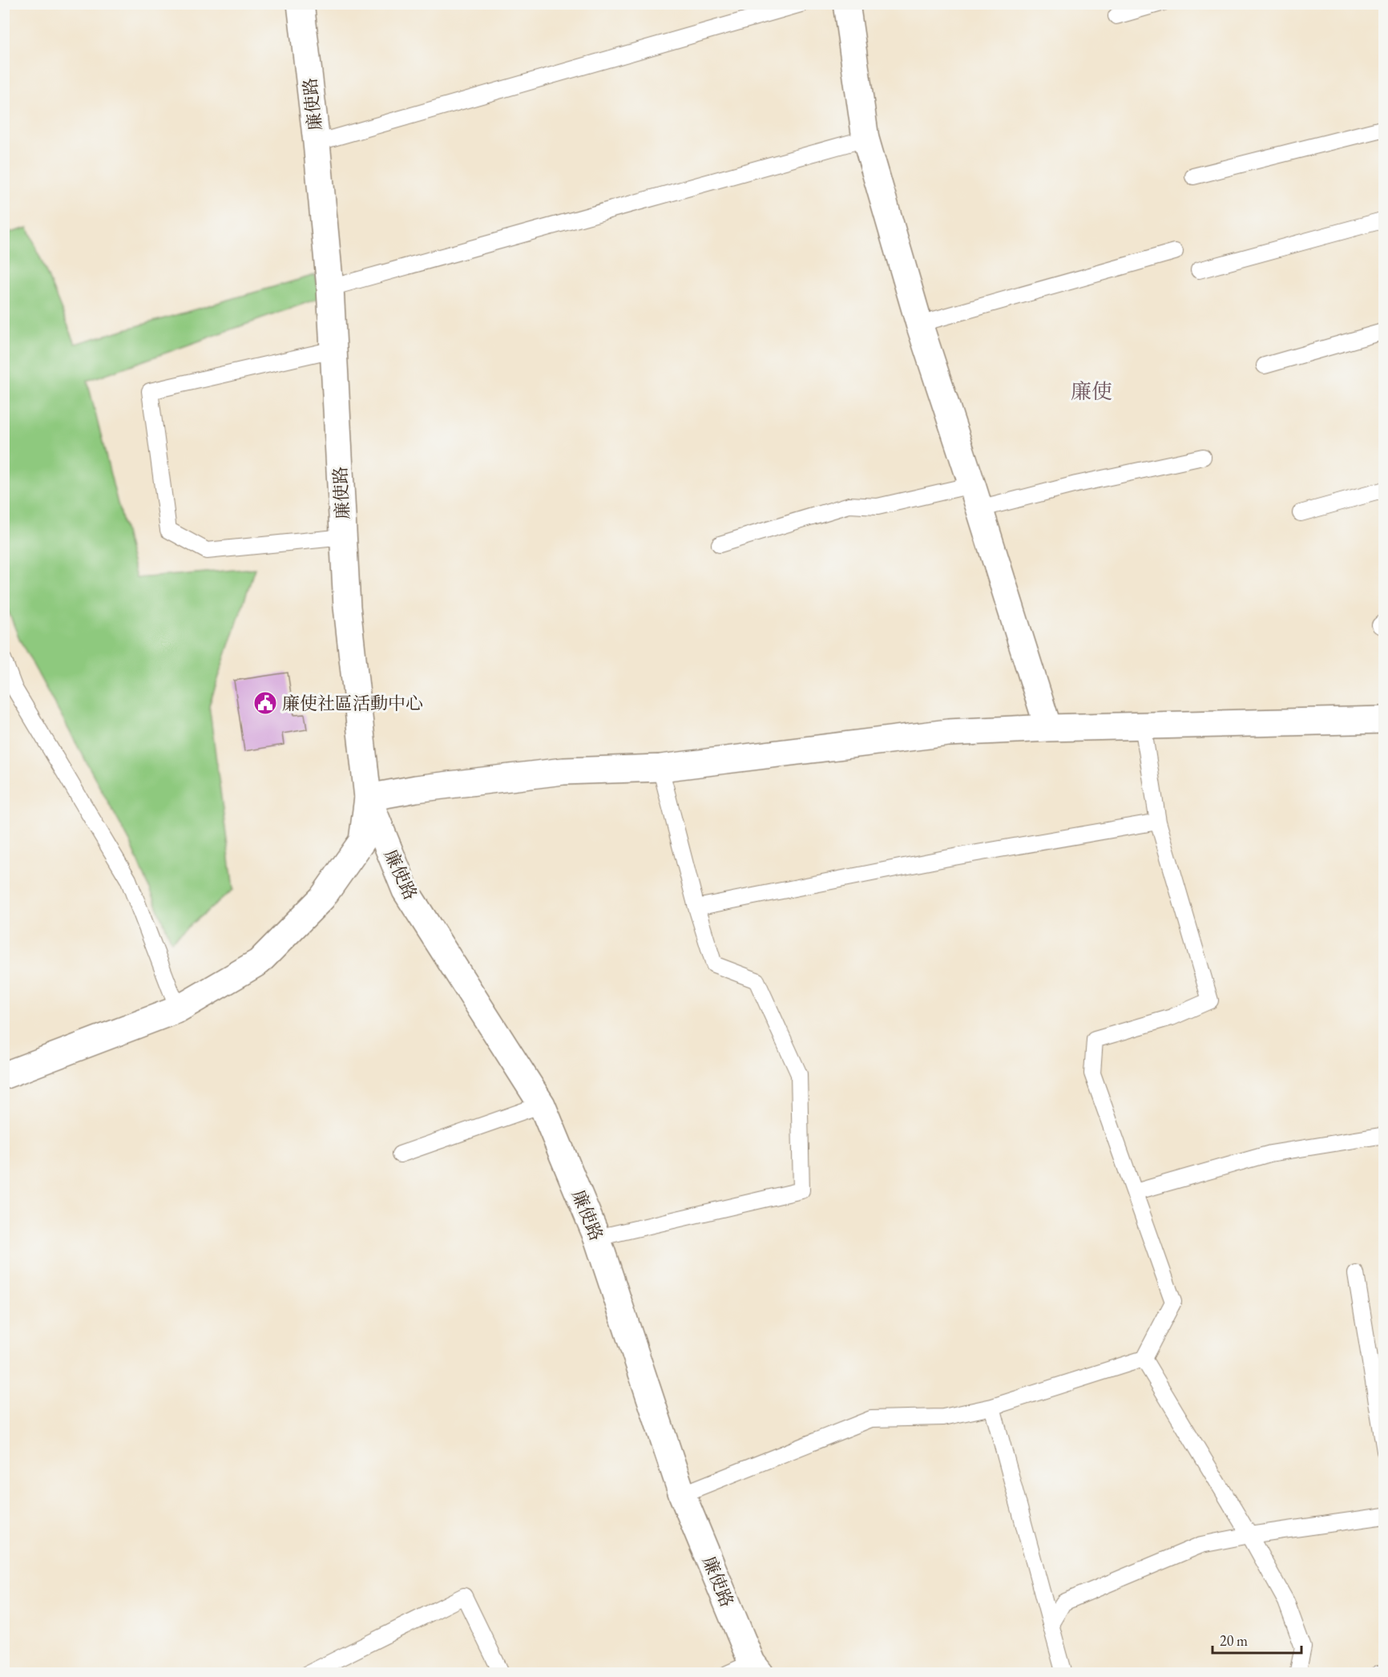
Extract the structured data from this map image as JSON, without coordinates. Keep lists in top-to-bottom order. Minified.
{"streets":{"street":["廉使路"]},"districts":["廉使"],"places":{"public building":["廉使社區活動中心"]},"scale_bar":"20 m"}
